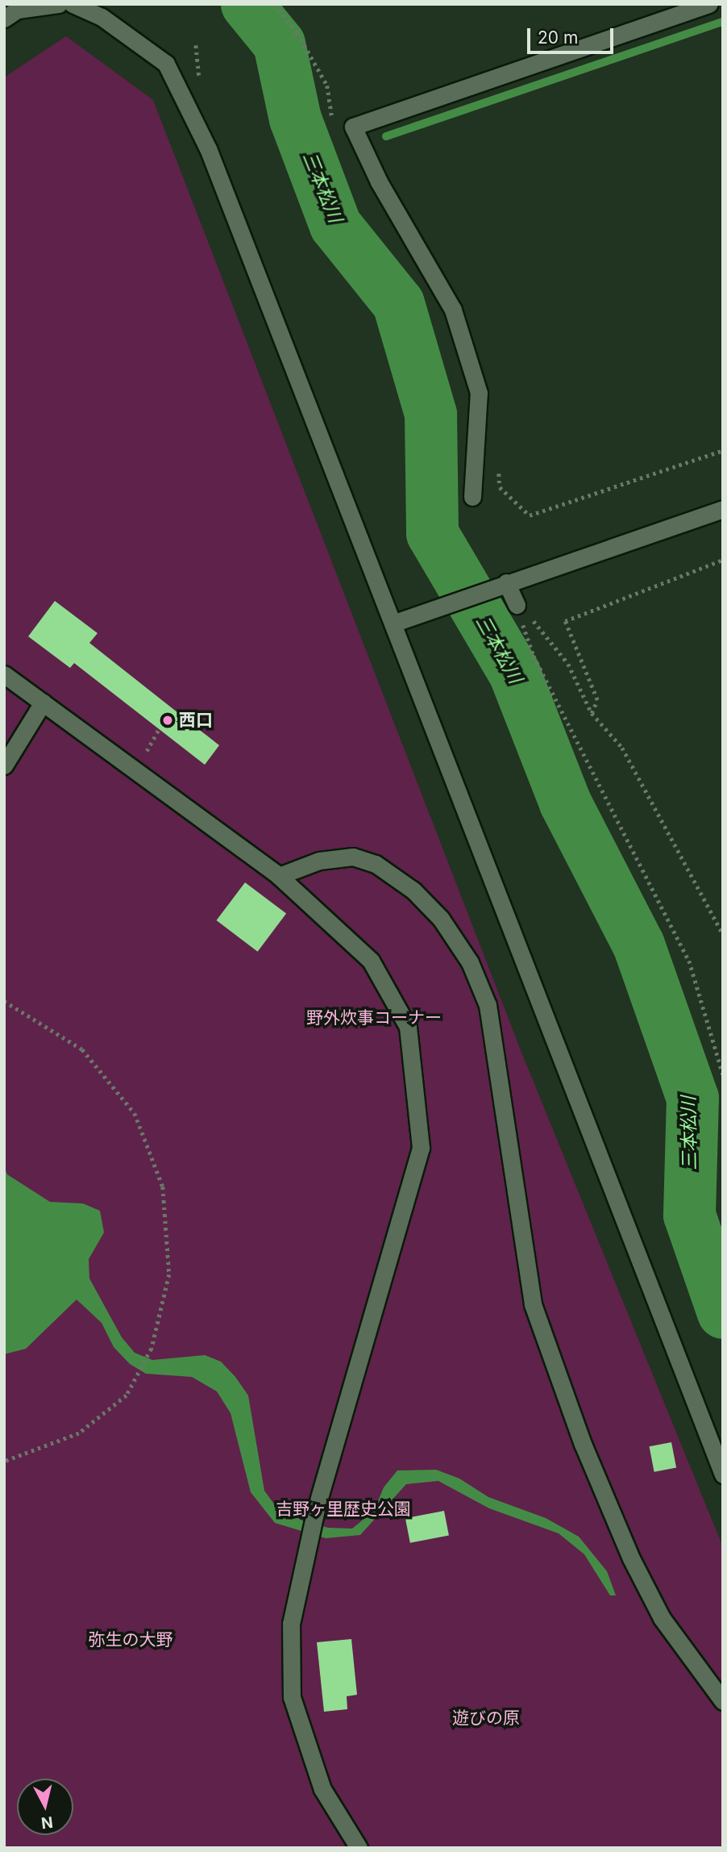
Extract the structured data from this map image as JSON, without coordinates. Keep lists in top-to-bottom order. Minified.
{"water":["三本松川"],"parks":["野外炊事コーナー","吉野ヶ里歴史公園","弥生の大野","遊びの原"],"places":["西口"],"scale_bar":"20 m","north":"bottom"}
